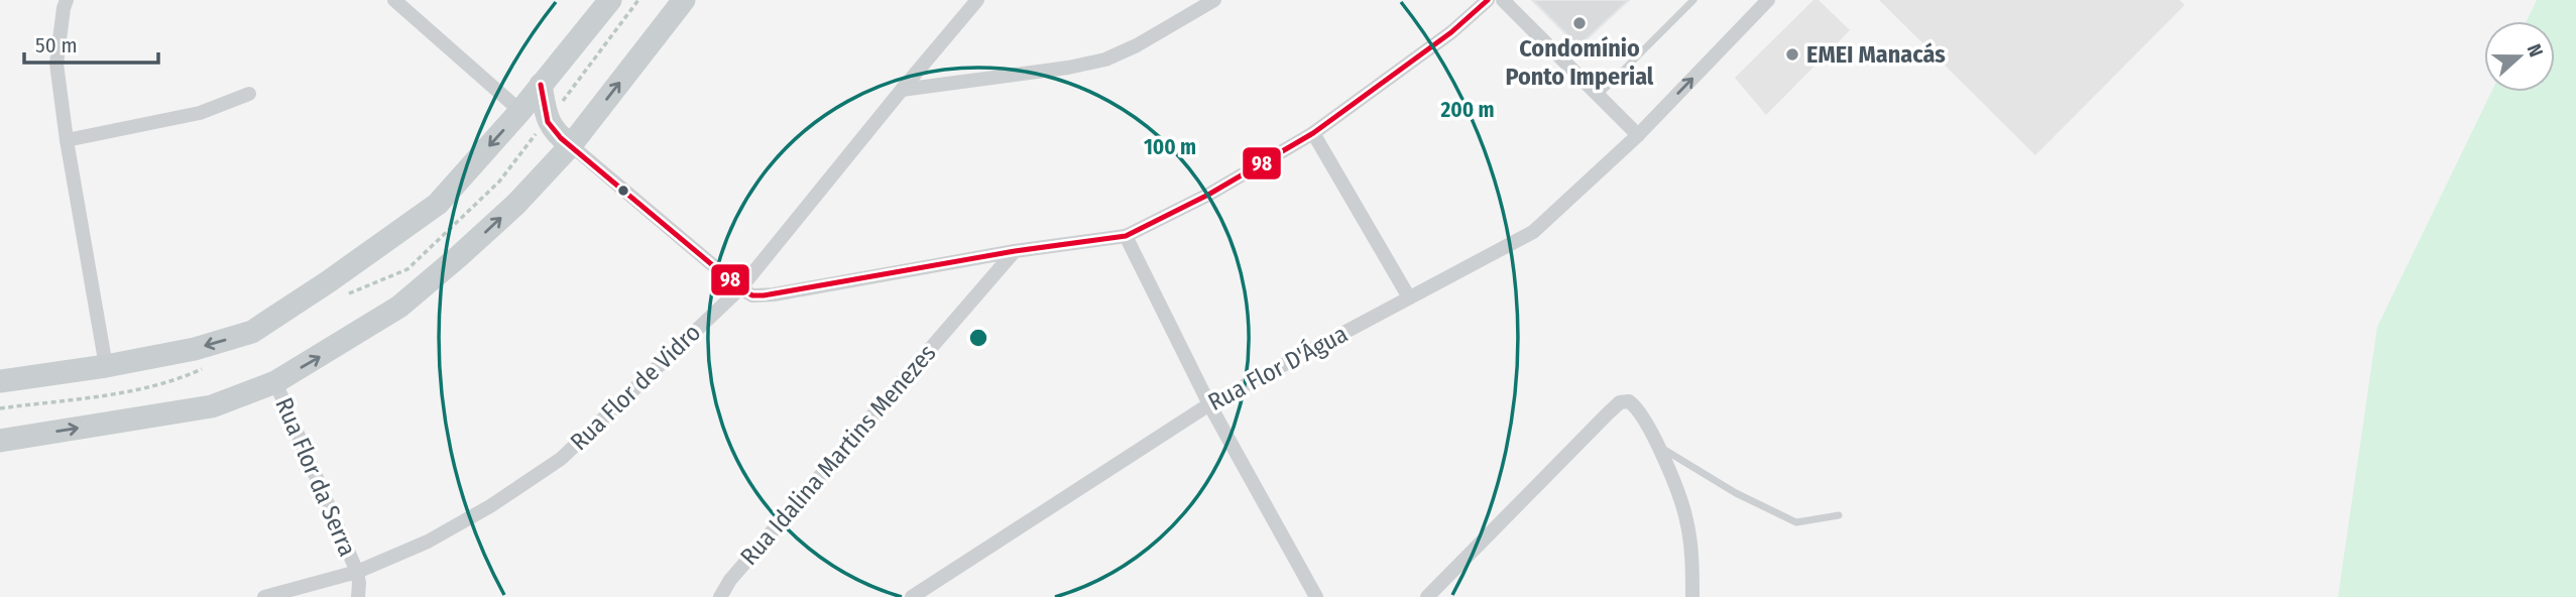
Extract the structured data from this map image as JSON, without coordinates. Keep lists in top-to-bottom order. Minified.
{"streets":{"street":["Rua Flor D'Água","Rua Flor de Vidro","Rua Idalina Martins Menezes","Rua Flor da Serra"]},"crossings":[["Rua Flor de Vidro","Rua Flor da Serra"]],"places":["Condomínio Ponto Imperial","EMEI Manacás"],"lines":["transit line 98"],"scale_bar":"50 m","north":"right","rings":["200 m","100 m"]}
